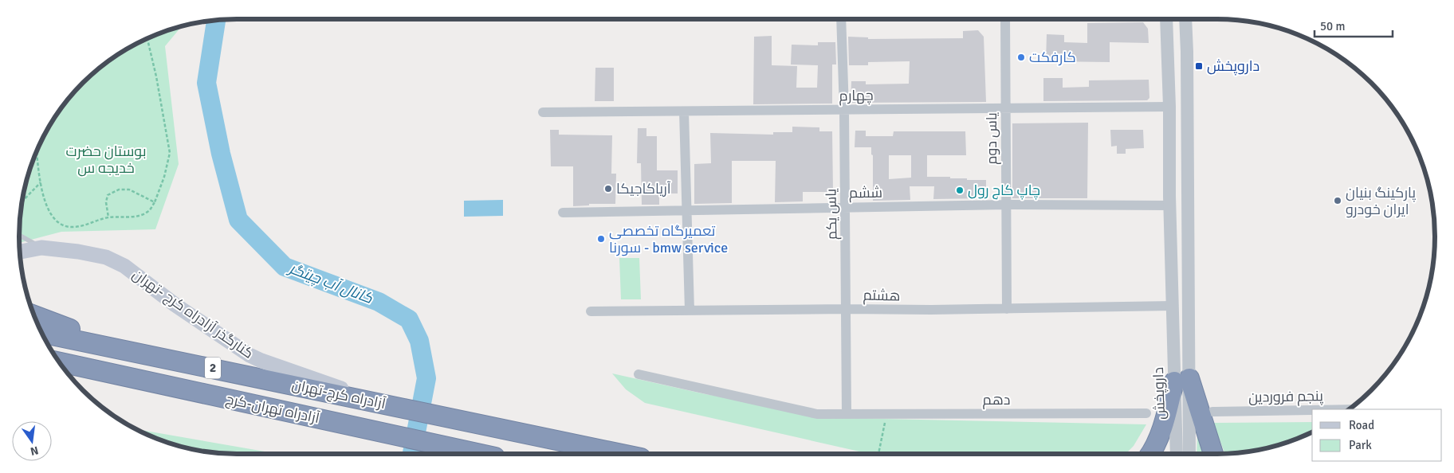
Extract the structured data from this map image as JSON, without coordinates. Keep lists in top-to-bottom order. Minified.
{"streets":{"highway":["2","آزادراه کرج-تهران","آزادراه تهران-کرج"],"main road":["کنارگذر آزادراه کرج -تهران"],"street":["چهارم","یاس دوم","ششم","یاس یکم","هشتم","داروپخش","پنجم فروردین","دهم"]},"crossings":[["چهارم","یاس دوم"],["چهارم","یاس یکم"],["چهارم","داروپخش"],["یاس دوم","ششم"],["یاس دوم","هشتم"],["ششم","یاس یکم"],["ششم","داروپخش"],["یاس یکم","هشتم"],["یاس یکم","دهم"],["هشتم","داروپخش"],["کنارگذر آزادراه کرج -تهران","آزادراه کرج-تهران"]],"water":["کانال آب چیتگر"],"parks":["بوستان حضرت خدیجه س"],"places":{"other":["کارفکت","آریاکاجیکا","چاپ کاج رول","پارکینگ بنیان ایران خودرو","تعمیرگاه تخصصی سورنا - bmw service"],"transit":["داروپخش"]},"legend":["Road","Park"],"scale_bar":"50 m","north":"bottom"}
